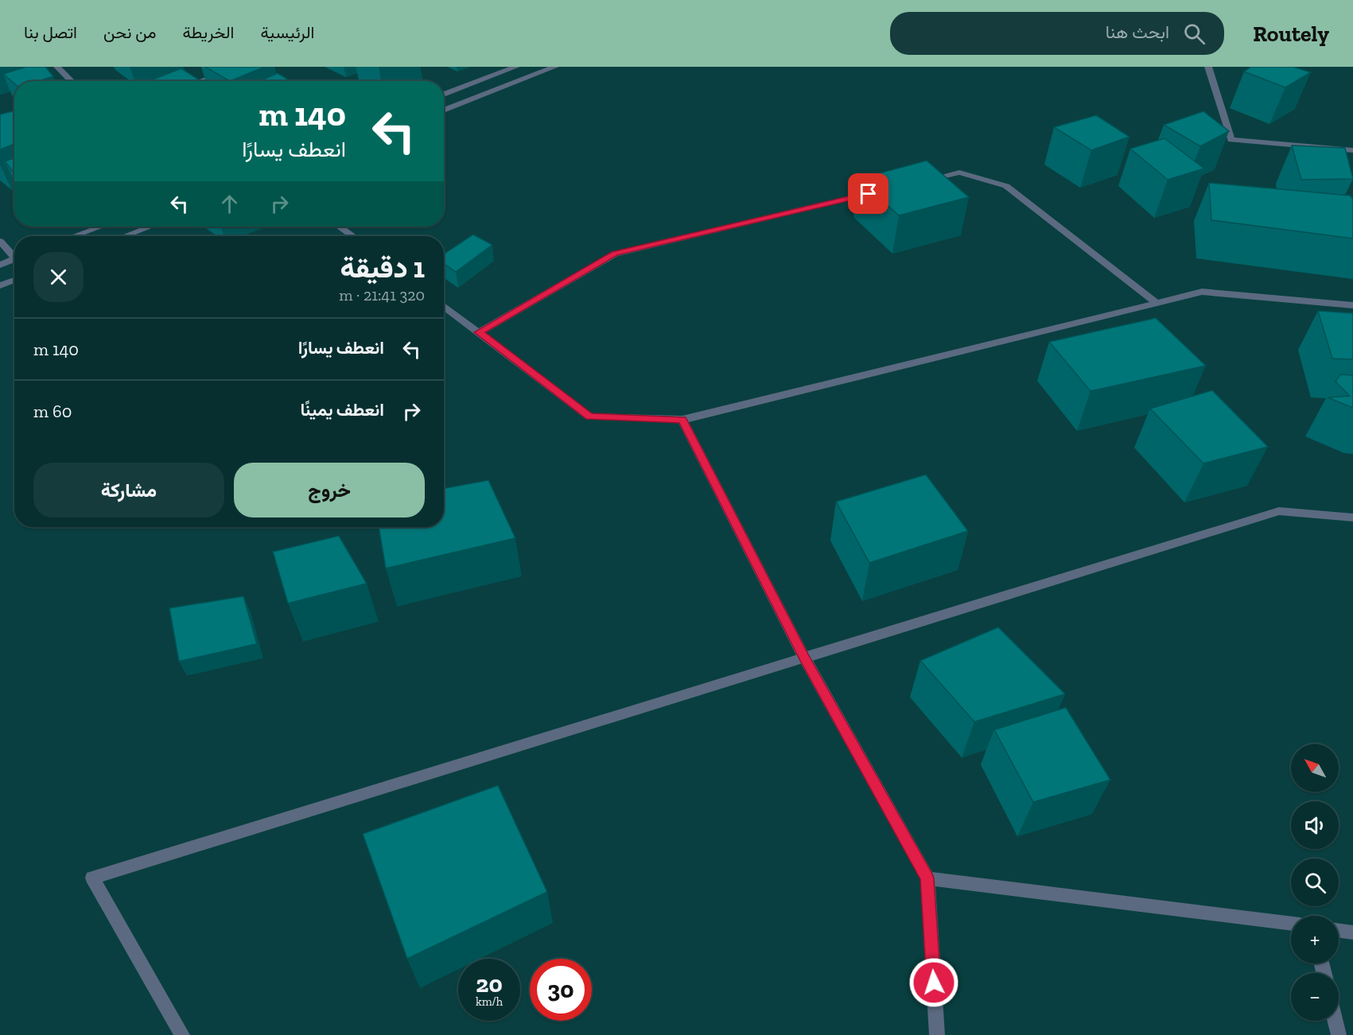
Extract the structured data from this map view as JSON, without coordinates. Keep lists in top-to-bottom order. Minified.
{"north":"top left","page":{"header":"Routely","search":"ابحث هنا","nav":["الرئيسية","الخريطة","من نحن","اتصل بنا"],"turn":["140 m","انعطف يسارًا"],"heading":["1 دقيقة","320 m · 21:41"],"list":[{"name":"انعطف يسارًا","value":"140 m"},{"name":"انعطف يمينًا","value":"60 m"}],"buttons":["خروج","مشاركة"],"map_buttons":["+","−"],"speed":"20 km/h","limit":"30"}}
